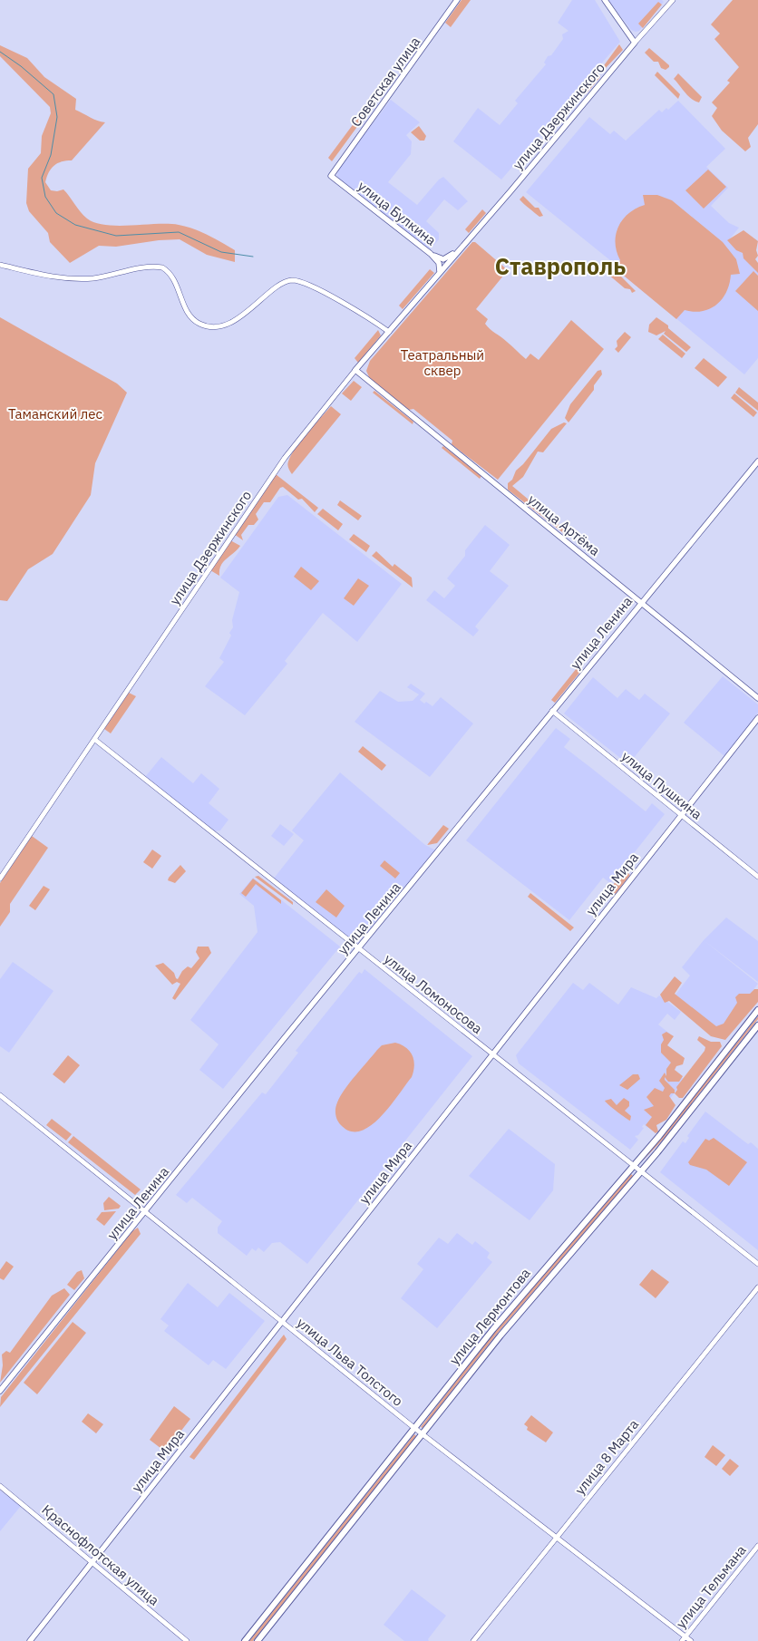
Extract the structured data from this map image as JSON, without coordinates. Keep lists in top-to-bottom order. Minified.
{"streets":{"main road":["Советская улица","улица Дзержинского","улица Булкина","улица Артёма","улица Ленина","улица Мира","улица Лермонтова"],"street":["улица Пушкина","улица Ломоносова","улица Льва Толстого","улица 8 Марта","Краснофлотская улица","улица Тельмана"]},"crossings":[["Советская улица","улица Булкина"],["улица Дзержинского","улица Булкина"],["улица Дзержинского","улица Артёма"],["улица Дзержинского","улица Ломоносова"],["улица Артёма","улица Ленина"],["улица Ленина","улица Пушкина"],["улица Ленина","улица Ломоносова"],["улица Ленина","улица Льва Толстого"],["улица Пушкина","улица Мира"],["улица Мира","улица Ломоносова"],["улица Мира","улица Льва Толстого"],["улица Мира","Краснофлотская улица"],["улица Ломоносова","улица Лермонтова"],["улица Лермонтова","улица Льва Толстого"],["улица Льва Толстого","улица 8 Марта"],["улица Льва Толстого","улица Тельмана"]],"districts":["Ставрополь"],"parks":["Театральный сквер","Таманский лес"]}
